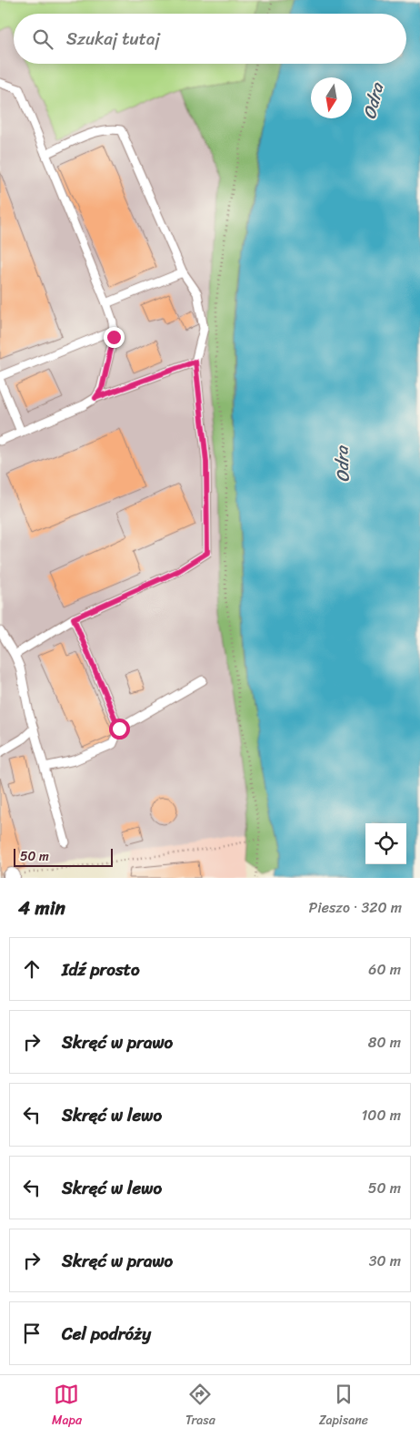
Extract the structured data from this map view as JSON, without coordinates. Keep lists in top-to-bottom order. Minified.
{"water":["Odra"],"scale_bar":"50 m","north":"bottom","page":{"search":"Szukaj tutaj","scale":"50 m","heading":["4 min","Pieszo · 320 m"],"list":[["Idź prosto","60 m"],["Skręć w prawo","80 m"],["Skręć w lewo","100 m"],["Skręć w lewo","50 m"],["Skręć w prawo","30 m"],"Cel podróży"],"nav":["Mapa","Trasa","Zapisane"]}}
